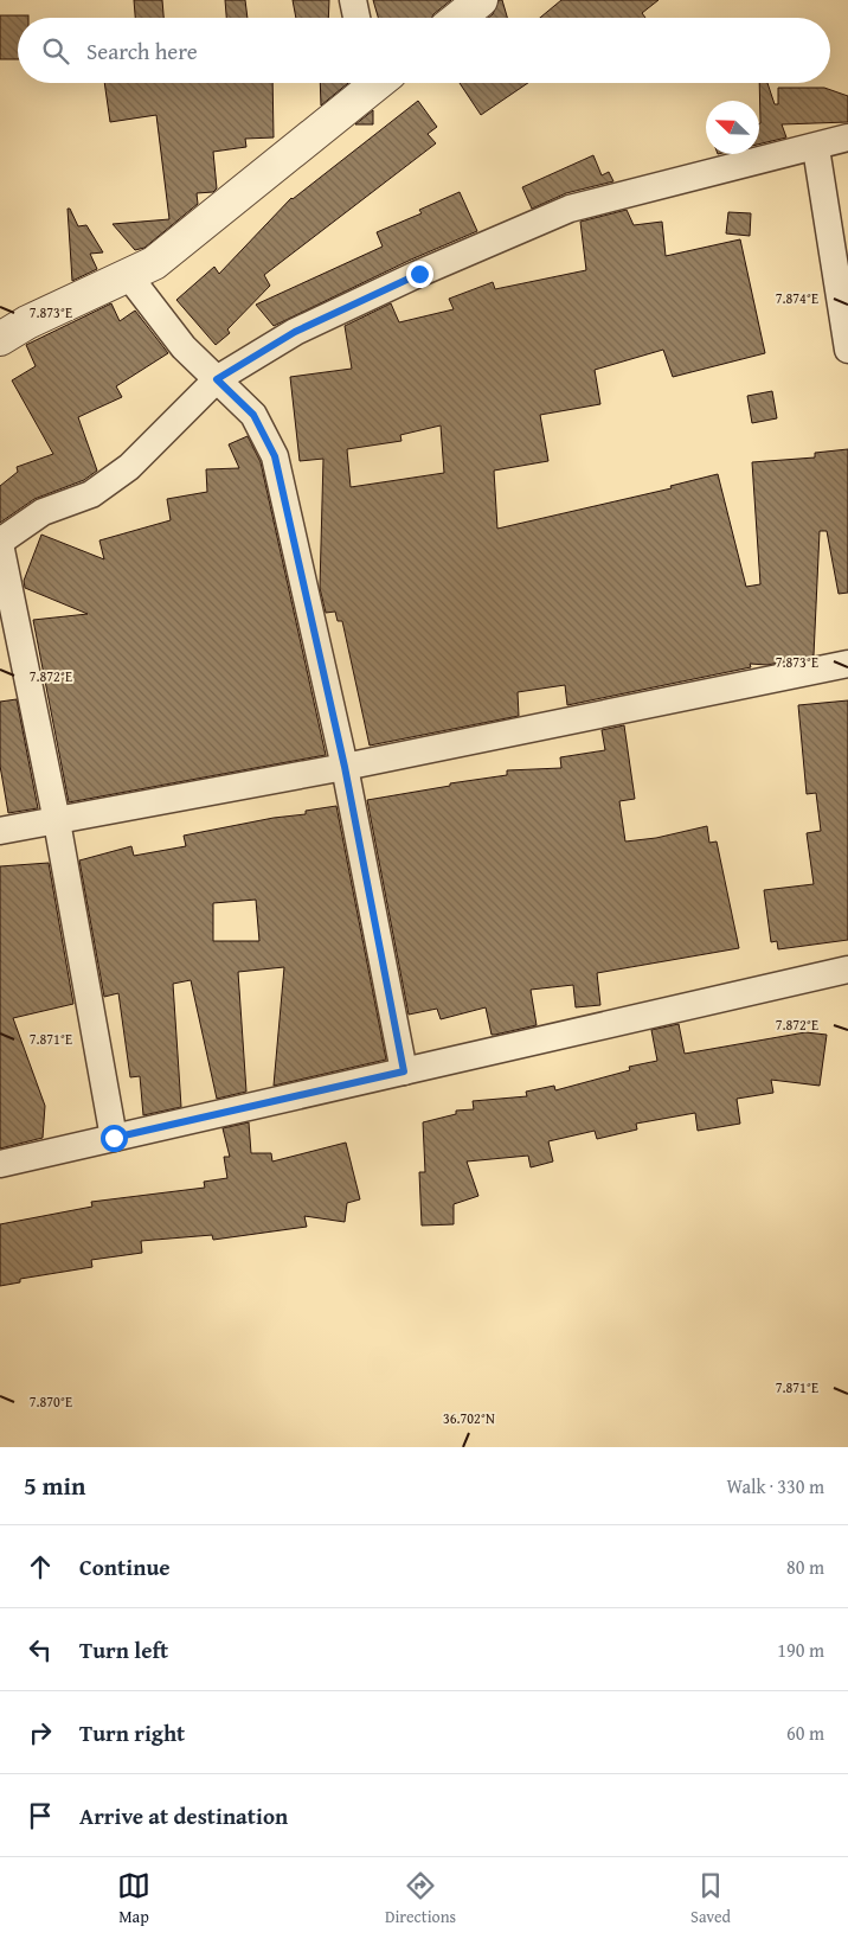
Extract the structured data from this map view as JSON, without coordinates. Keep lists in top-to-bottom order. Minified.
{"north":"top left","page":{"search":"Search here","heading":["5 min","Walk · 330 m"],"list":[["Continue","80 m"],["Turn left","190 m"],["Turn right","60 m"],"Arrive at destination"],"nav":["Map","Directions","Saved"]},"coordinates":["7.874°E","7.873°E","7.872°E","7.871°E","7.870°E","36.702°N"]}
